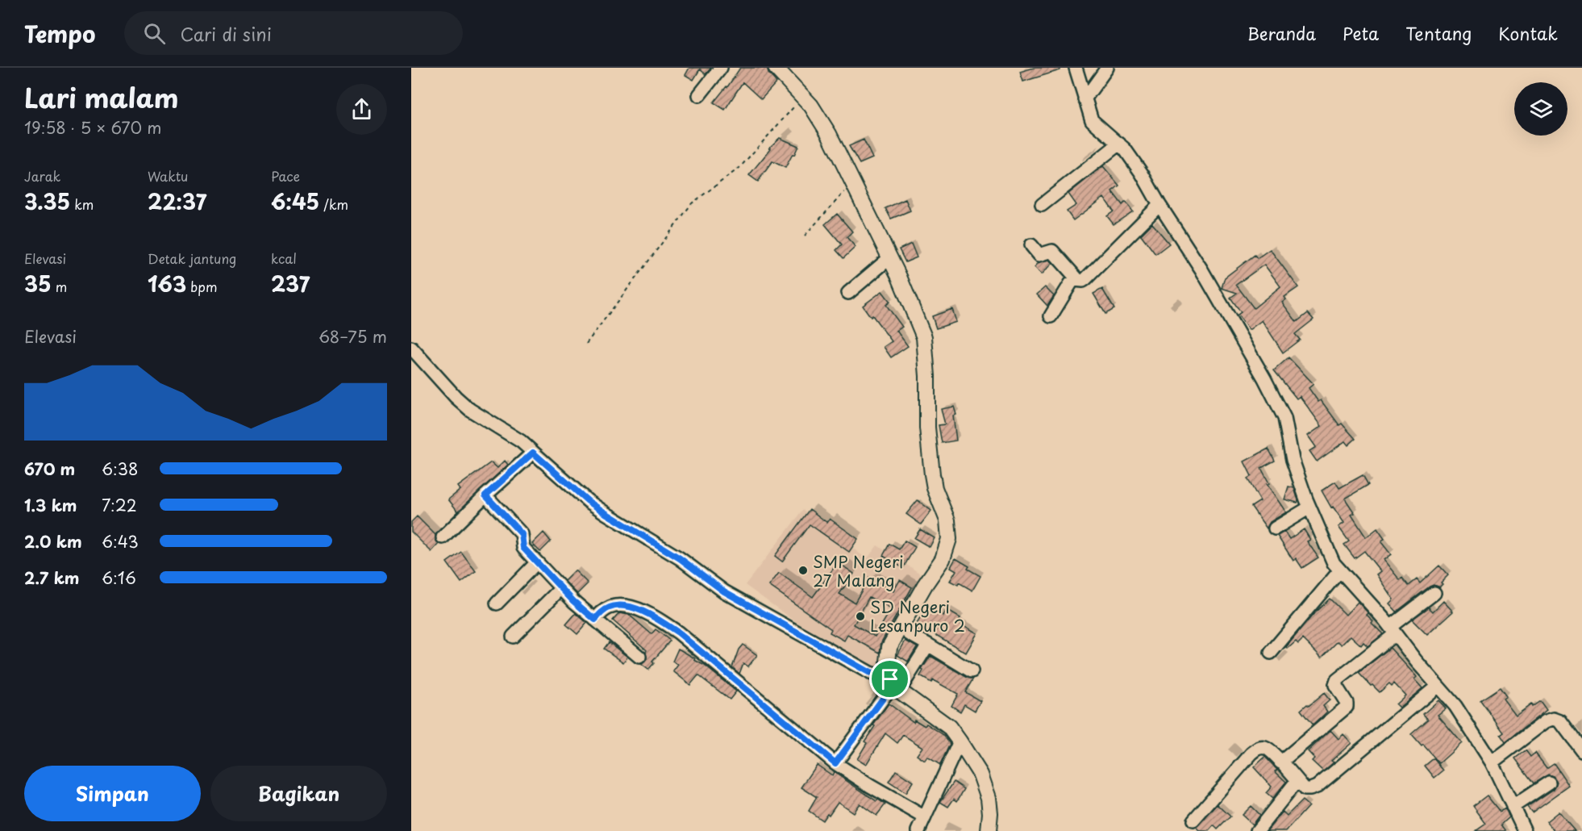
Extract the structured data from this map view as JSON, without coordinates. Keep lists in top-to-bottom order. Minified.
{"places":["SMP Negeri 27 Malang","SD Negeri Lesanpuro 2"],"page":{"header":"Tempo","search":"Cari di sini","nav":["Beranda","Peta","Tentang","Kontak"],"heading":["Lari malam","19:58 · 5 × 670 m"],"stats":[["Jarak","3.35 km"],["Waktu","22:37"],["Pace","6:45 /km"],["Elevasi","35 m"],["Detak jantung","163 bpm"],["kcal","237"]],"chart":["Elevasi","68–75 m"],"list":[{"name":"670 m","note":"6:38"},{"name":"1.3 km","note":"7:22"},{"name":"2.0 km","note":"6:43"},{"name":"2.7 km","note":"6:16"}],"buttons":["Simpan","Bagikan"]}}
